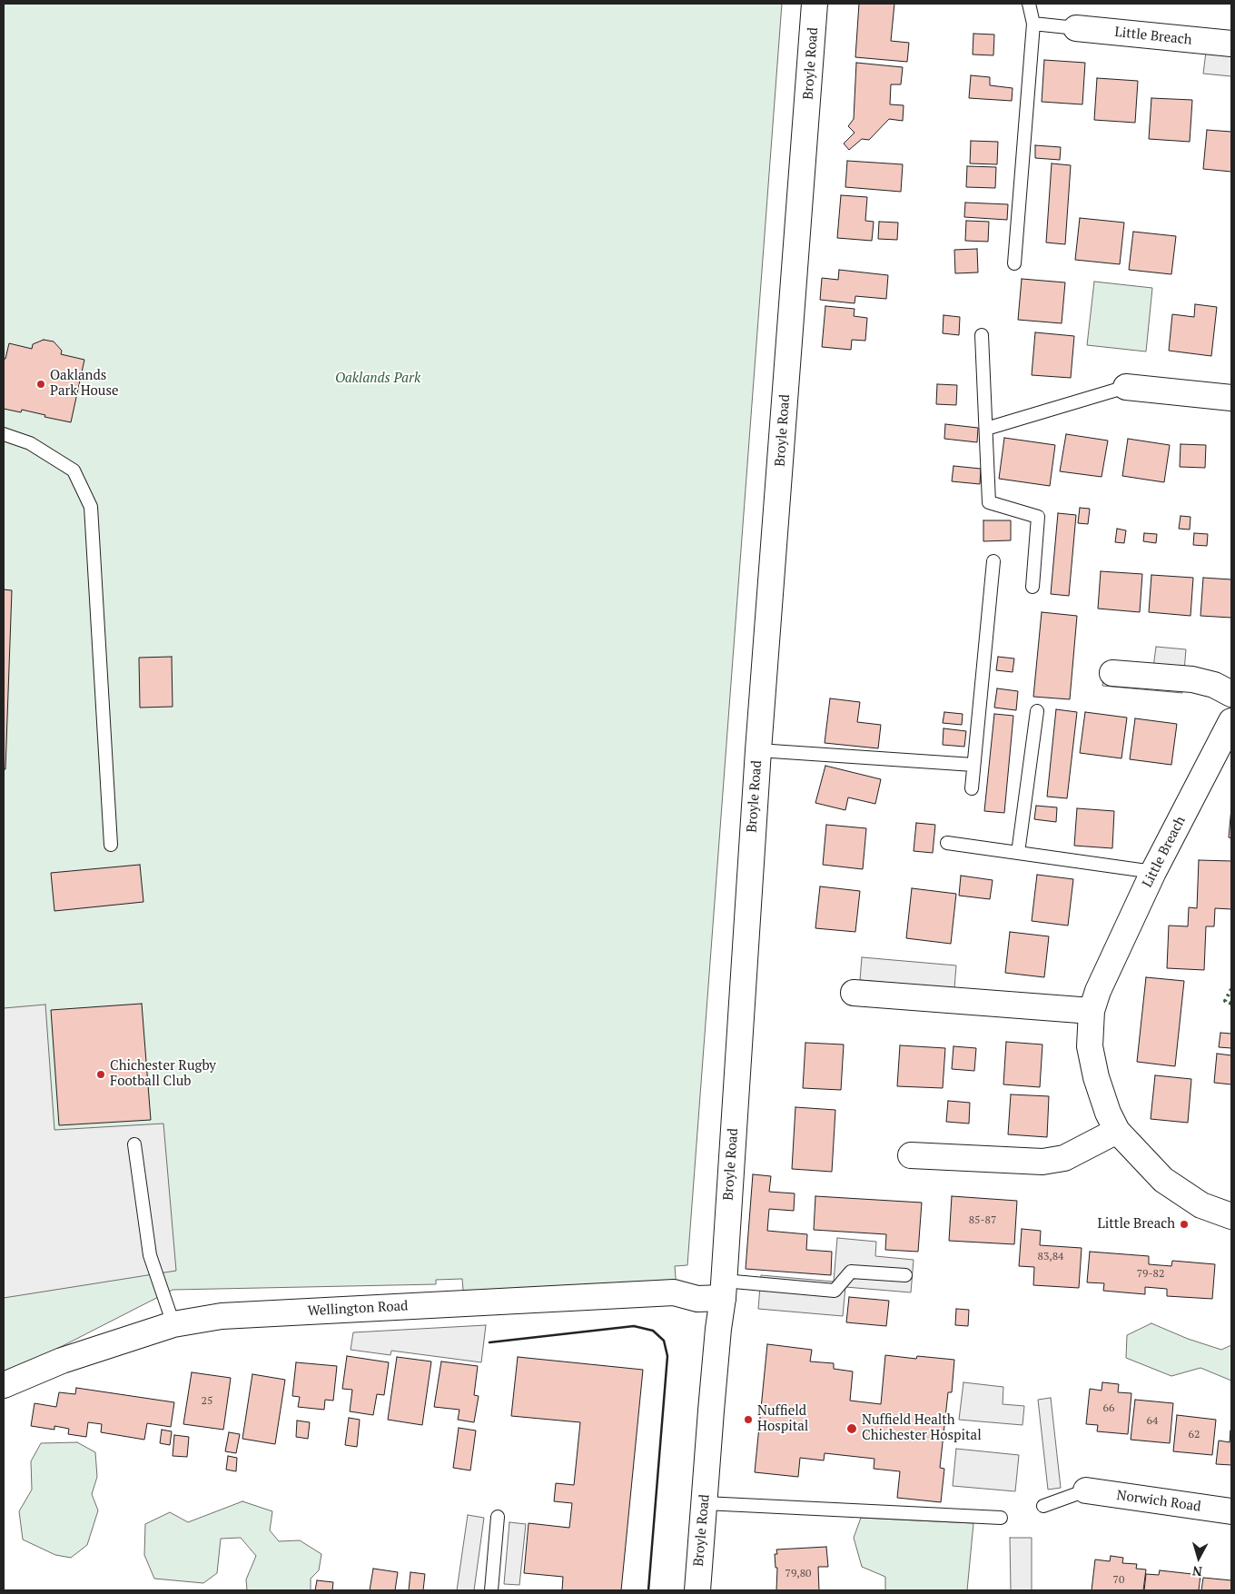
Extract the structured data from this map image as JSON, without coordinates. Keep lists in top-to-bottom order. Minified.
{"streets":{"street":["Little Breach","Broyle Road","Wellington Road","Norwich Road"]},"crossings":[["Broyle Road","Wellington Road"]],"parks":["Oaklands Park"],"places":["Oaklands Park House","Chichester Rugby Football Club","Little Breach","Nuffield Hospital","Nuffield Health Chichester Hospital"],"house_numbers":["85-87","83,84","79-82","25","66","64","62","79,80","70"],"north":"bottom"}
